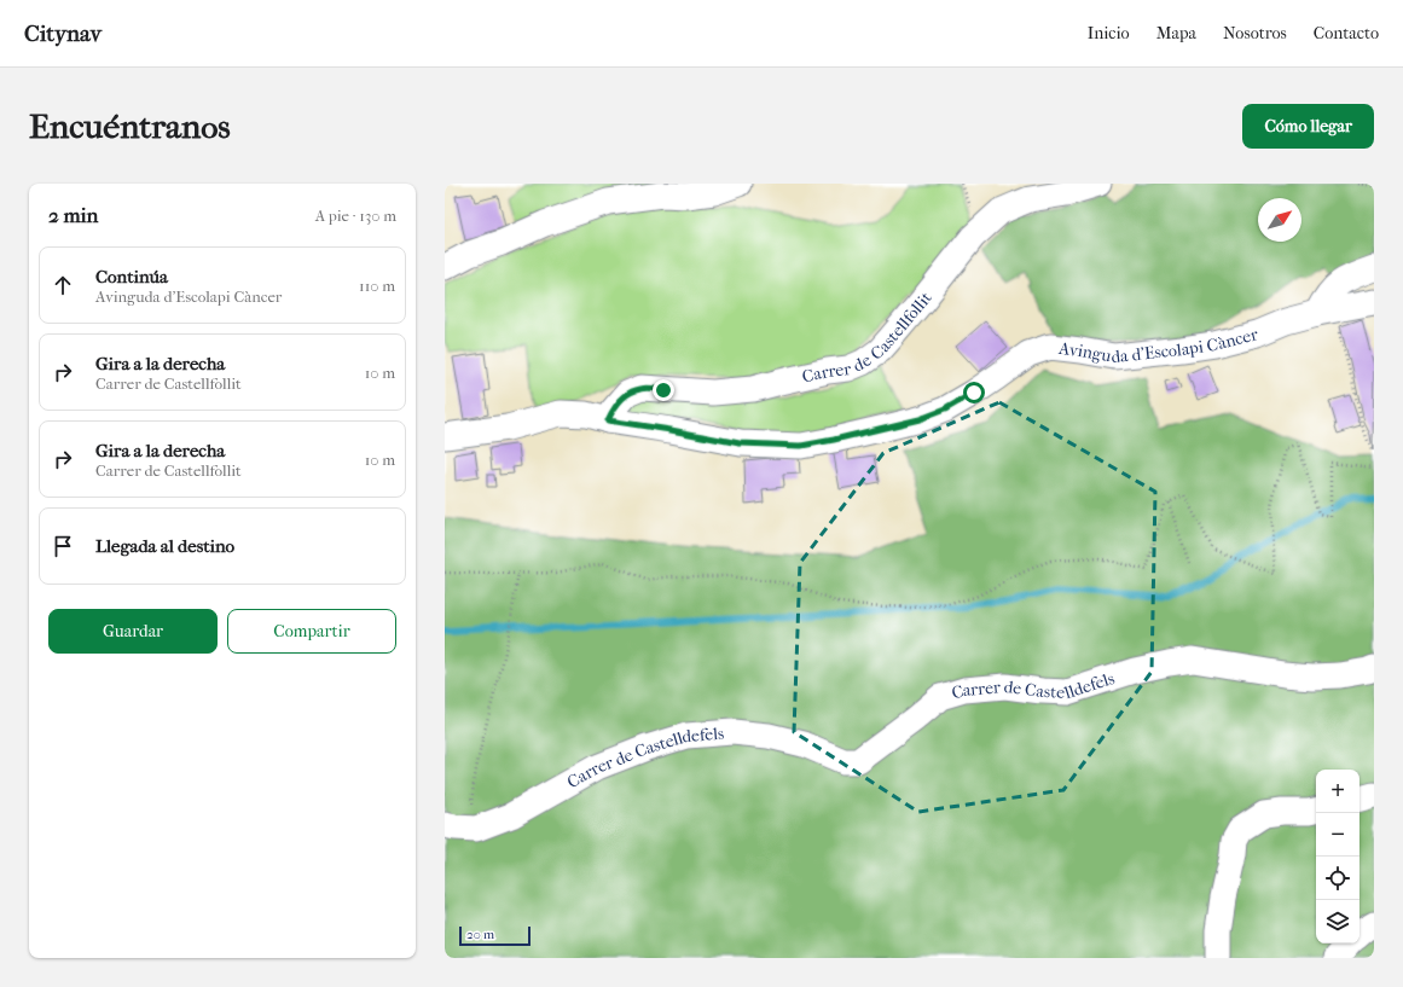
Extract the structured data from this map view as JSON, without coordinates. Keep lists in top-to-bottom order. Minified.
{"streets":{"street":["Carrer de Castellfollit","Avinguda d'Escolapi Càncer","Carrer de Castelldefels"]},"crossings":[["Carrer de Castellfollit","Avinguda d'Escolapi Càncer"]],"scale_bar":"20 m","north":"top right","page":{"header":"Citynav","nav":["Inicio","Mapa","Nosotros","Contacto"],"buttons":["Cómo llegar",["Guardar","Compartir"]],"title":"Encuéntranos","heading":["2 min","A pie · 130 m"],"list":[["Continúa","Avinguda d'Escolapi Càncer","110 m"],["Gira a la derecha","Carrer de Castellfollit","10 m"],["Gira a la derecha","Carrer de Castellfollit","10 m"],"Llegada al destino"],"map_buttons":["+","−"],"scale":"20 m"}}
